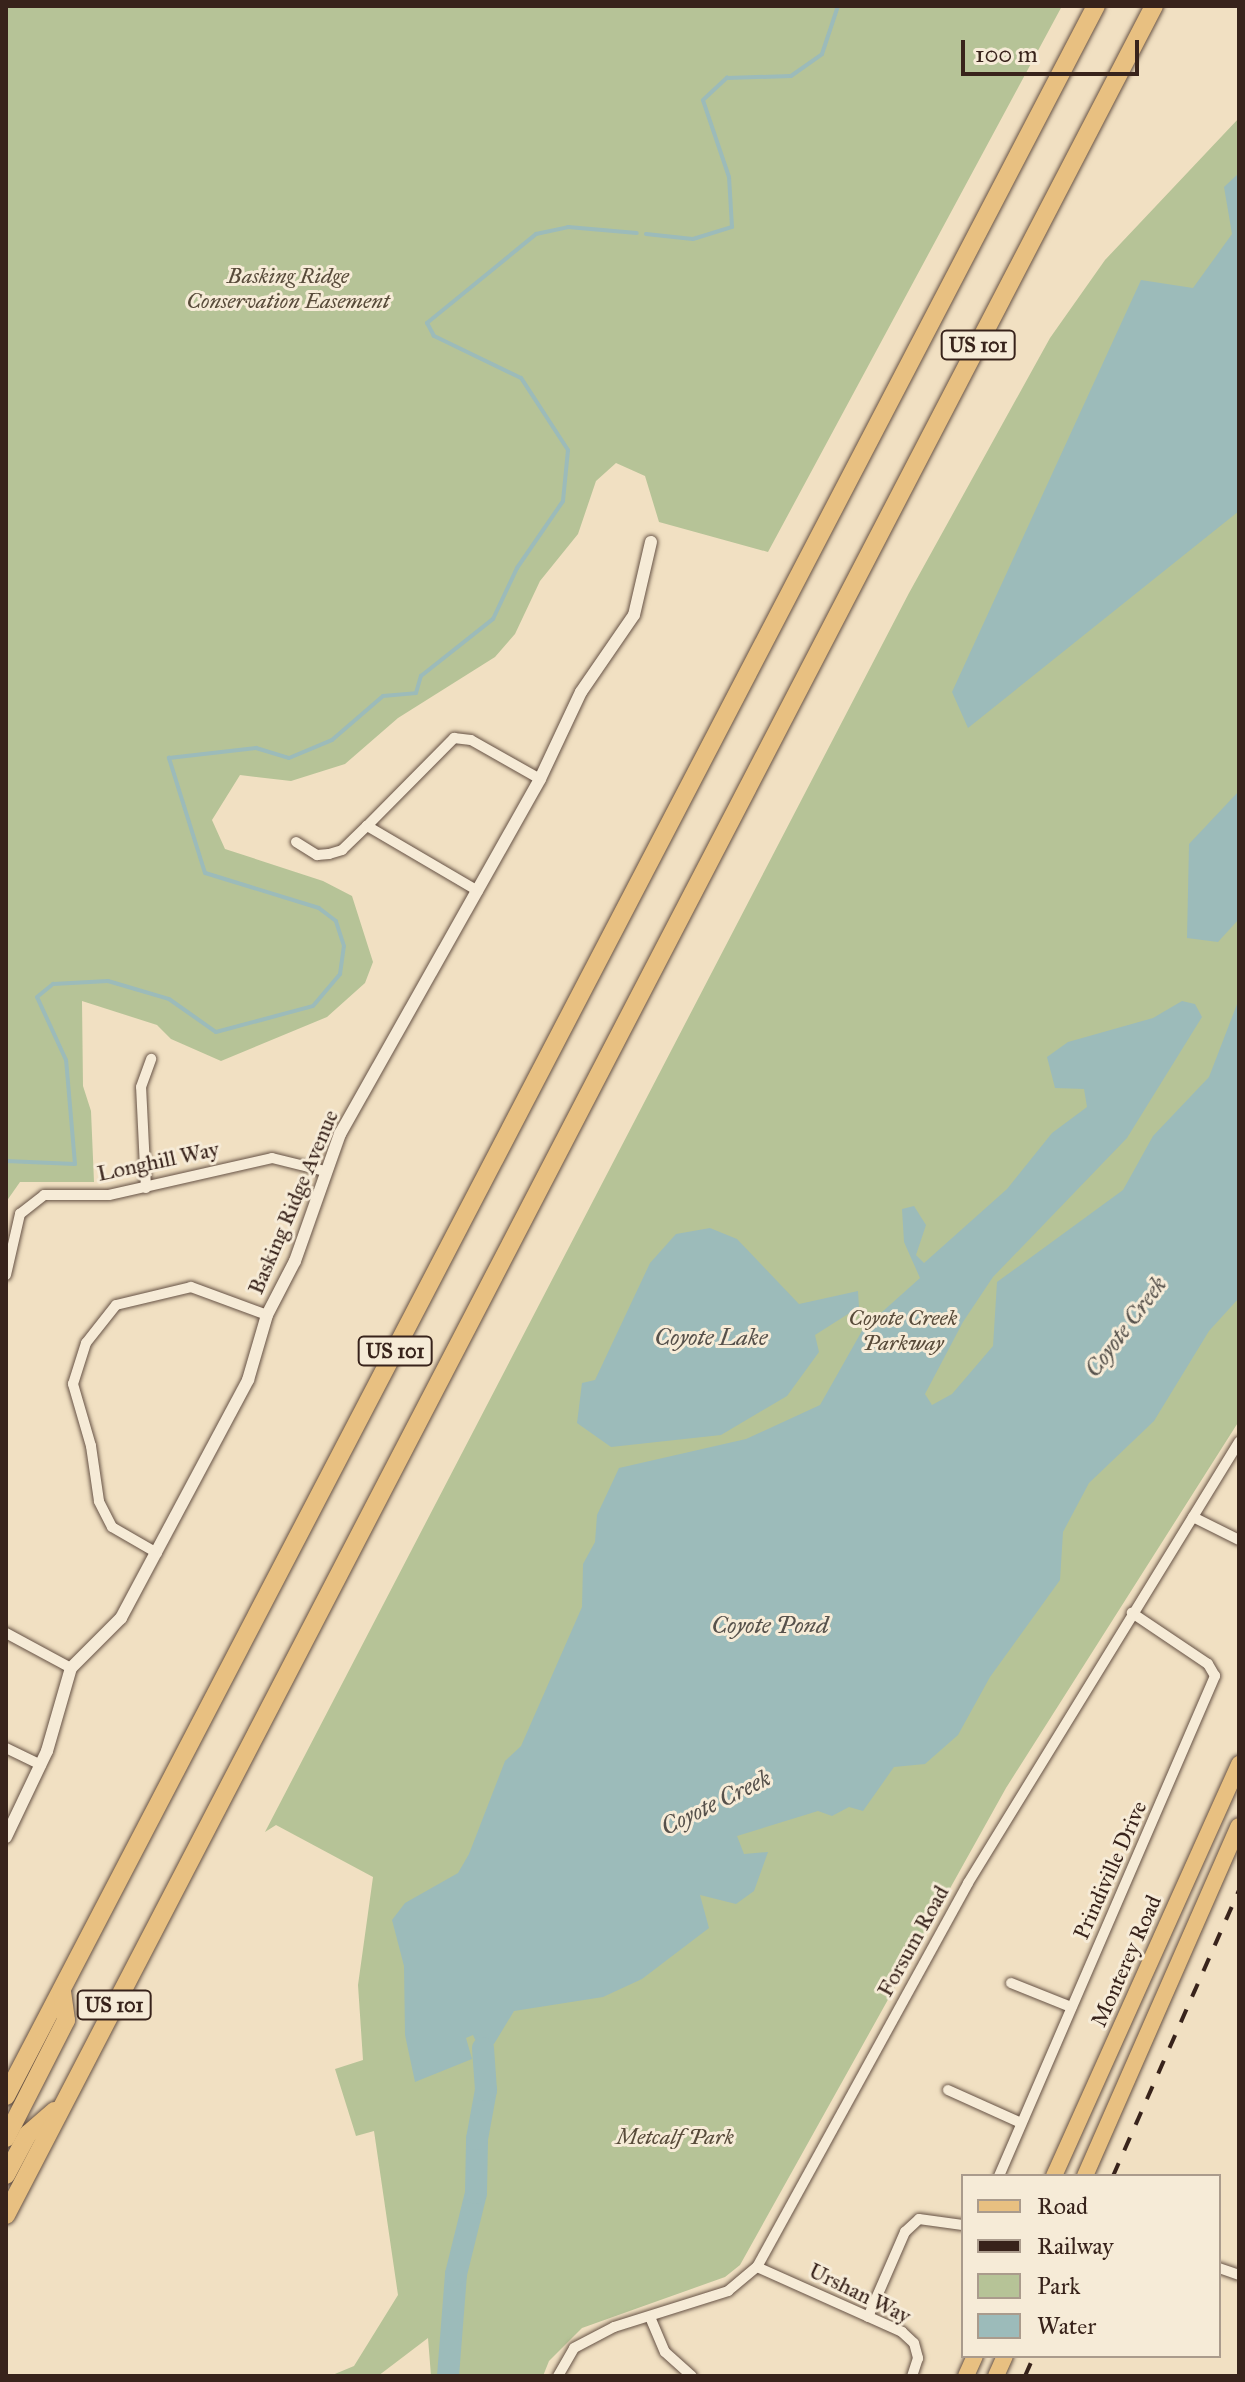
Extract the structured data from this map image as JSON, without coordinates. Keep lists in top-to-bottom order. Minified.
{"streets":{"highway":["US 101"],"main road":["Monterey Road"],"street":["Longhill Way","Basking Ridge Avenue","Prindiville Drive","Forsum Road","Urshan Way"]},"crossings":[["Longhill Way","Basking Ridge Avenue"],["Prindiville Drive","Forsum Road"],["Forsum Road","Urshan Way"]],"water":["Coyote Creek","Coyote Lake","Coyote Pond"],"parks":["Basking Ridge Conservation Easement","Coyote Creek Parkway","Metcalf Park"],"legend":["Road","Railway","Park","Water"],"scale_bar":"100 m"}
